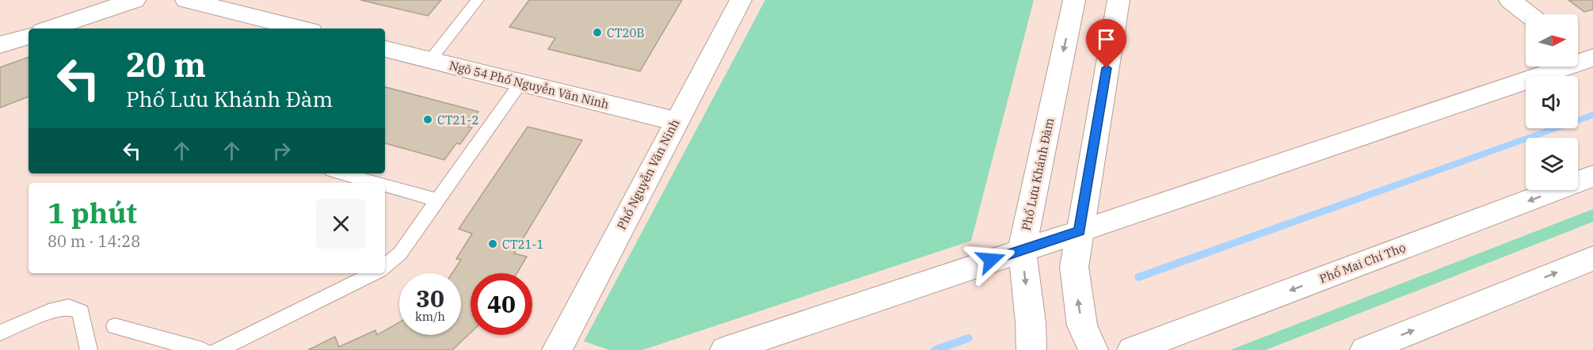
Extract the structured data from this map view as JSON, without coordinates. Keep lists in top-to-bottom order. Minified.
{"streets":{"street":["Ngõ 54 Phố Nguyễn Văn Ninh","Phố Nguyễn Văn Ninh","Phố Lưu Khánh Đàm","Phố Mai Chí Thọ"]},"crossings":[["Ngõ 54 Phố Nguyễn Văn Ninh","Phố Nguyễn Văn Ninh"]],"places":["CT20B","CT21-2","CT21-1"],"north":"right","page":{"turn":["20 m","Phố Lưu Khánh Đàm"],"heading":["1 phút","80 m · 14:28"],"speed":"30 km/h","limit":"40"}}
